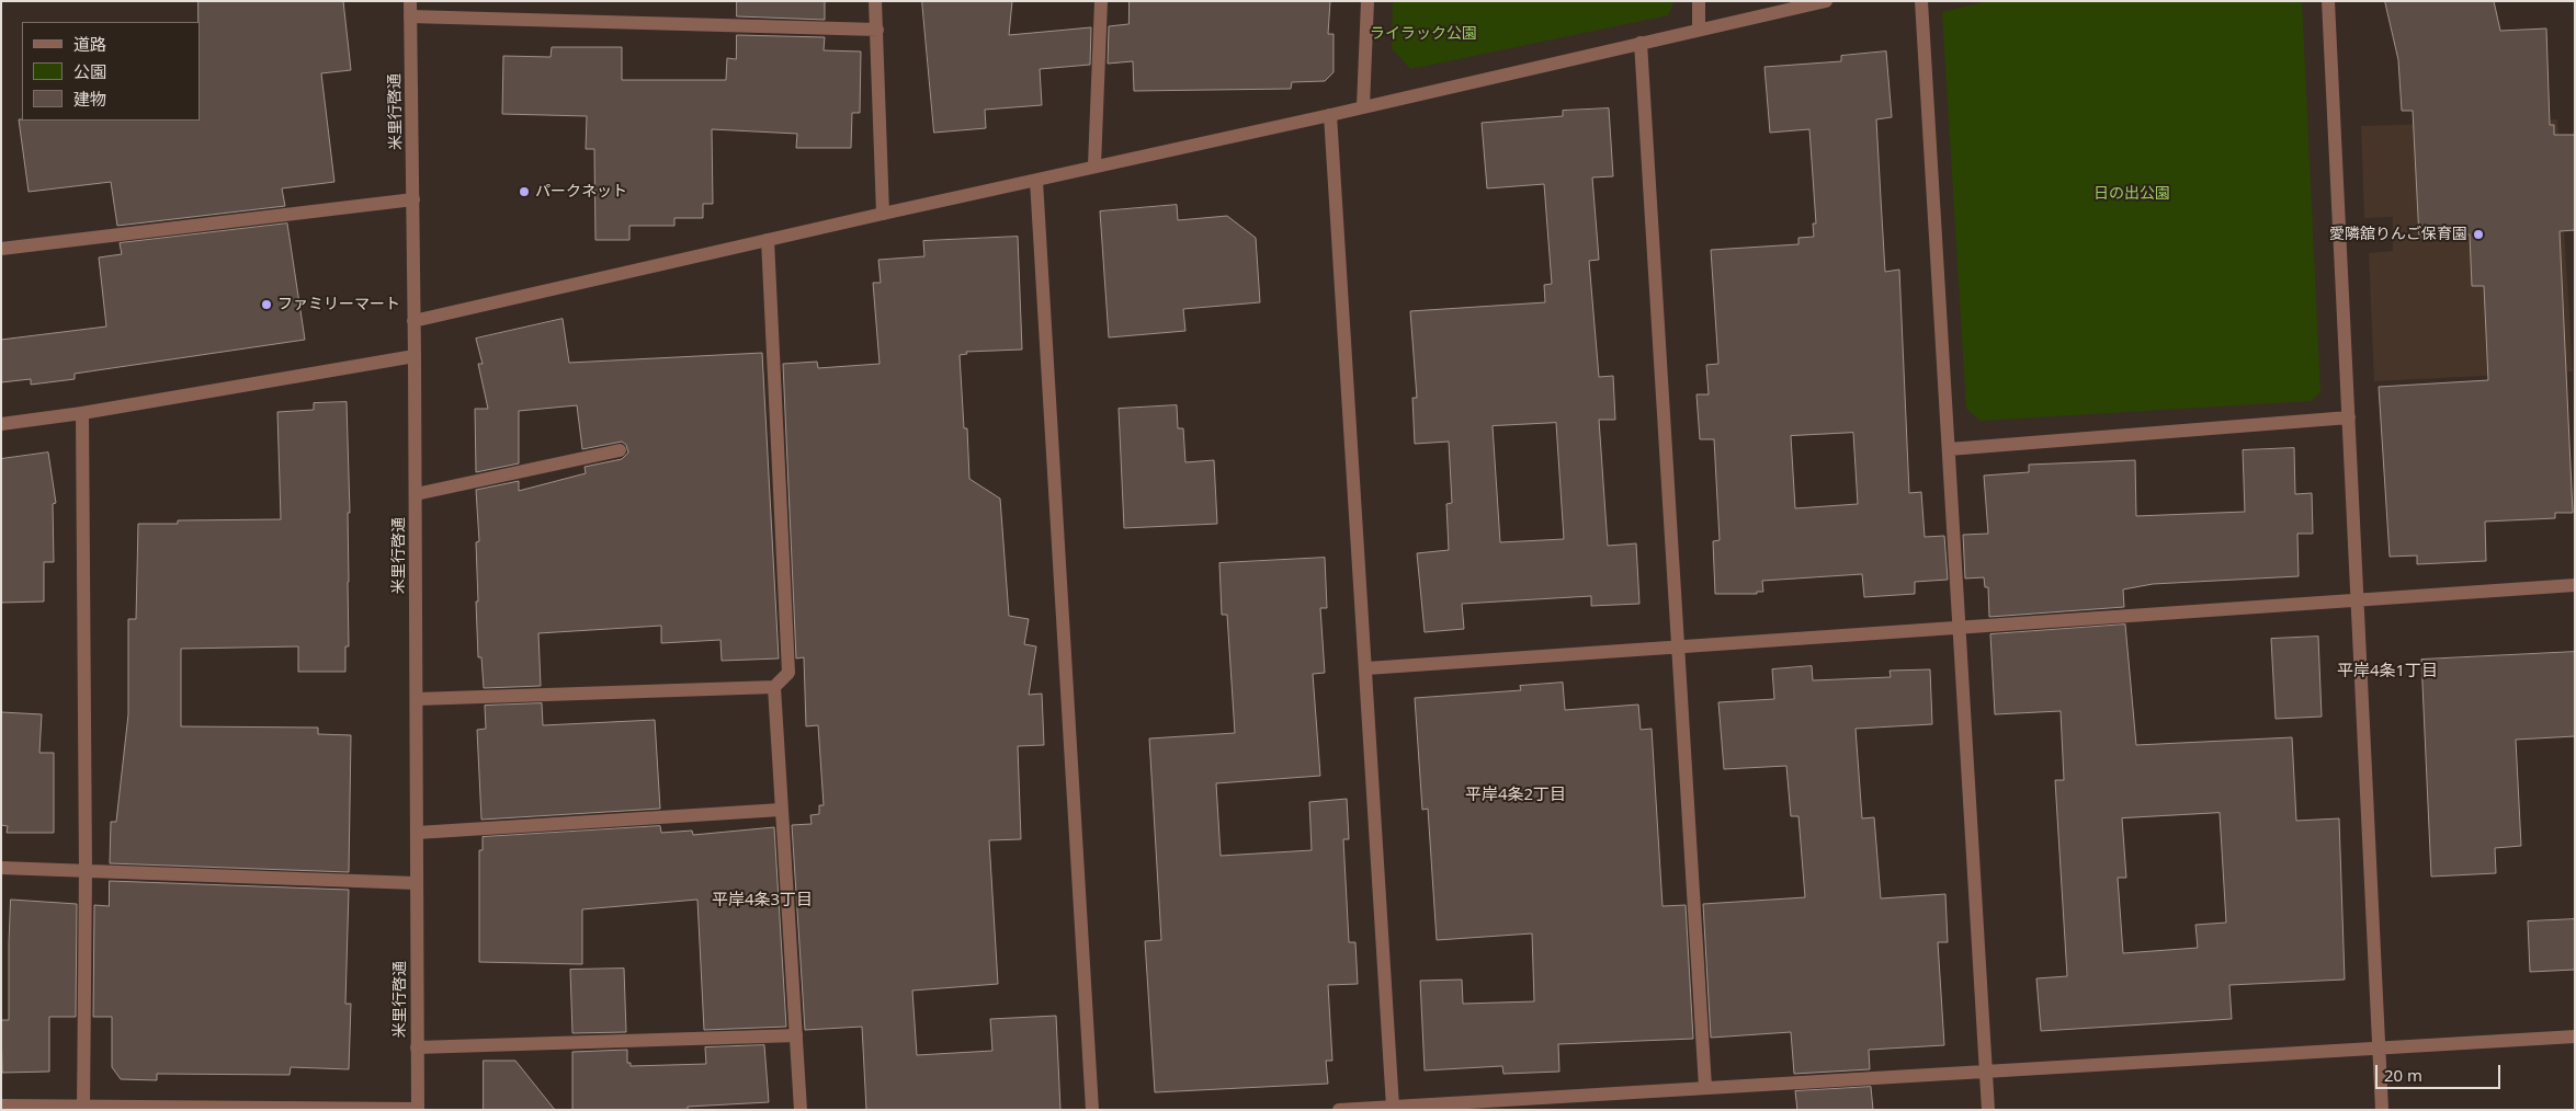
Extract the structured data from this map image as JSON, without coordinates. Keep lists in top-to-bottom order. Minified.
{"streets":{"street":["米里行啓通"]},"districts":["平岸4条1丁目","平岸4条2丁目","平岸4条3丁目"],"parks":["ライラック公園","日の出公園"],"places":["パークネット","愛隣舘りんご保育園","ファミリーマート"],"legend":["道路","公園","建物"],"scale_bar":"20 m"}
